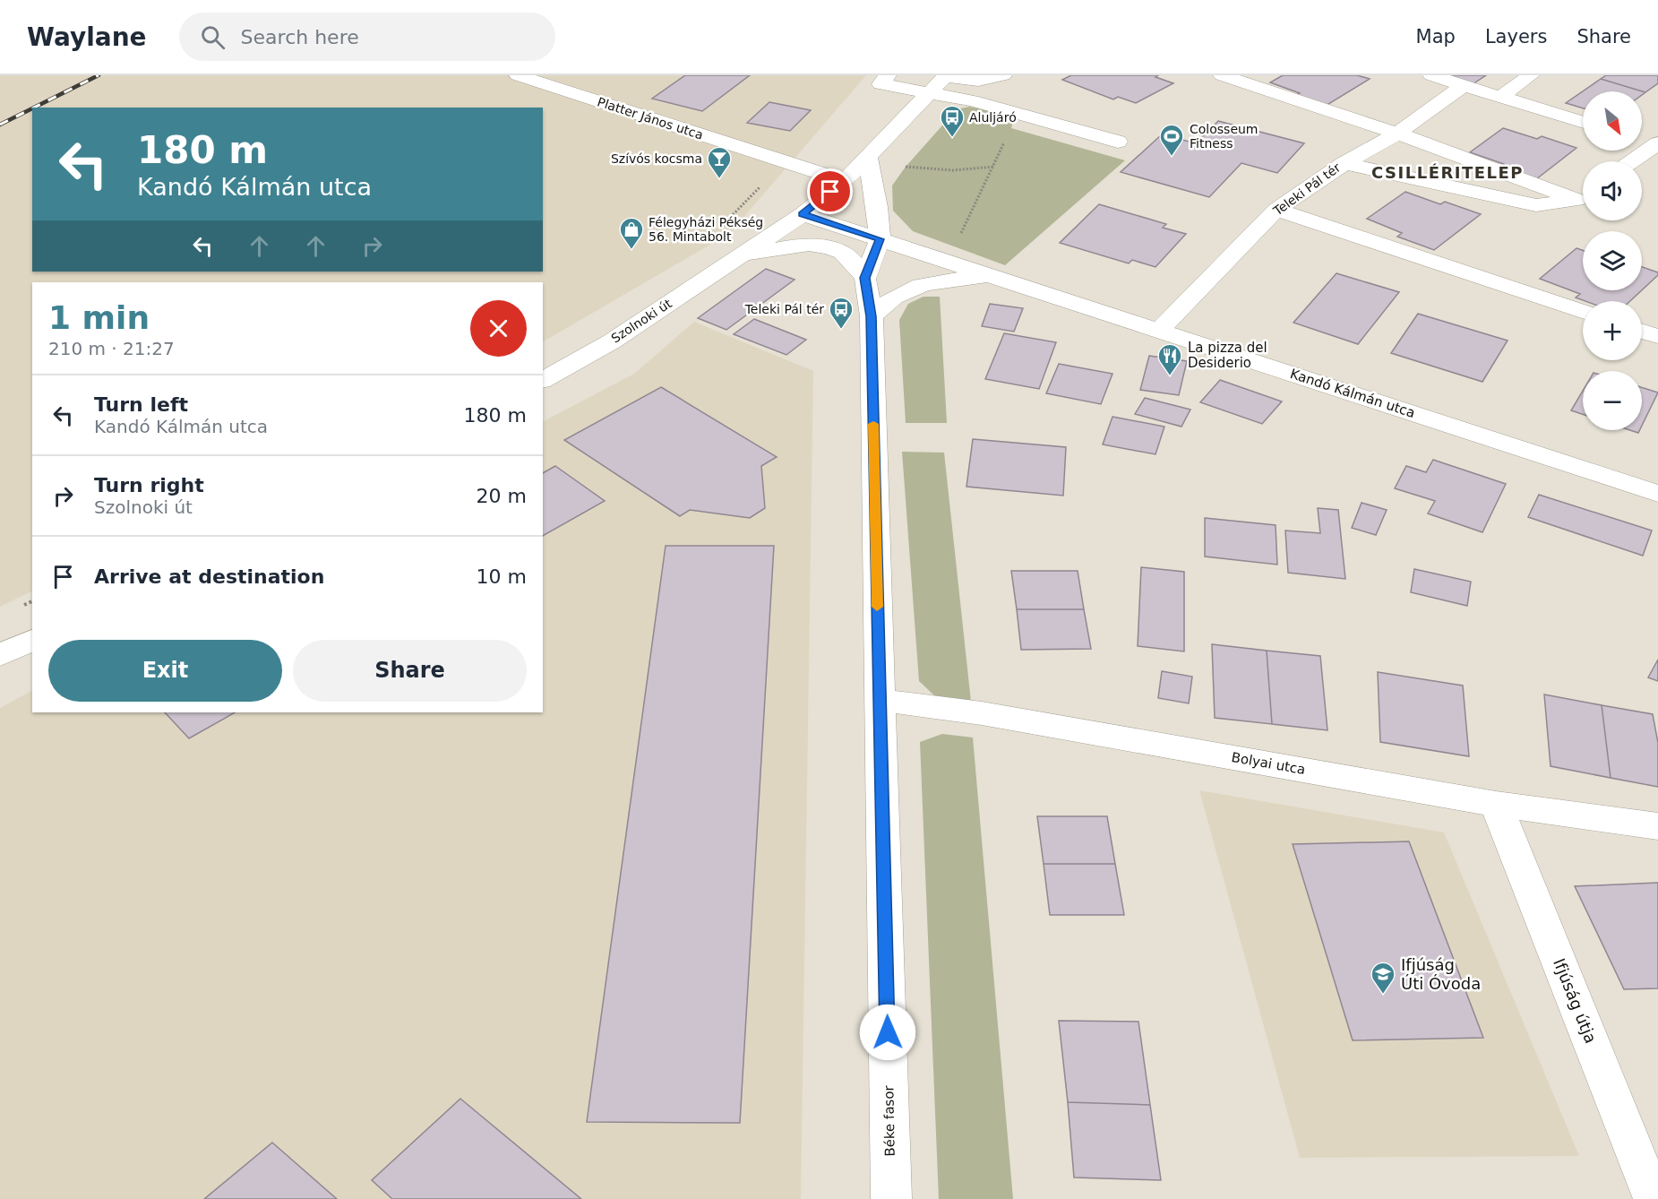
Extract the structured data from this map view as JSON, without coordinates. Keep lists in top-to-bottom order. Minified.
{"streets":{"street":["Platter János utca","Teleki Pál tér","Szolnoki út","Kandó Kálmán utca","Bolyai utca","Ifjúság útja","Béke fasor"]},"crossings":[["Platter János utca","Szolnoki út"],["Teleki Pál tér","Kandó Kálmán utca"],["Szolnoki út","Kandó Kálmán utca"],["Szolnoki út","Béke fasor"],["Kandó Kálmán utca","Béke fasor"],["Bolyai utca","Ifjúság útja"],["Bolyai utca","Béke fasor"]],"districts":["CSILLÉRITELEP"],"places":{"bus stop":["Aluljáró","Teleki Pál tér"],"sports":["Colosseum Fitness"],"bar":["Szívós kocsma"],"shop":["Félegyházi Pékség 56. Mintabolt"],"restaurant":["La pizza del Desiderio"],"school or university":["Ifjúság Úti Óvoda"]},"north":"bottom right","page":{"header":"Waylane","search":"Search here","nav":["Map","Layers","Share"],"map_buttons":["+","−"],"turn":["180 m","Kandó Kálmán utca"],"heading":["1 min","210 m · 21:27"],"list":[{"name":"Turn left","note":"Kandó Kálmán utca","value":"180 m"},{"name":"Turn right","note":"Szolnoki út","value":"20 m"},{"name":"Arrive at destination","value":"10 m"}],"buttons":["Exit","Share"]}}
